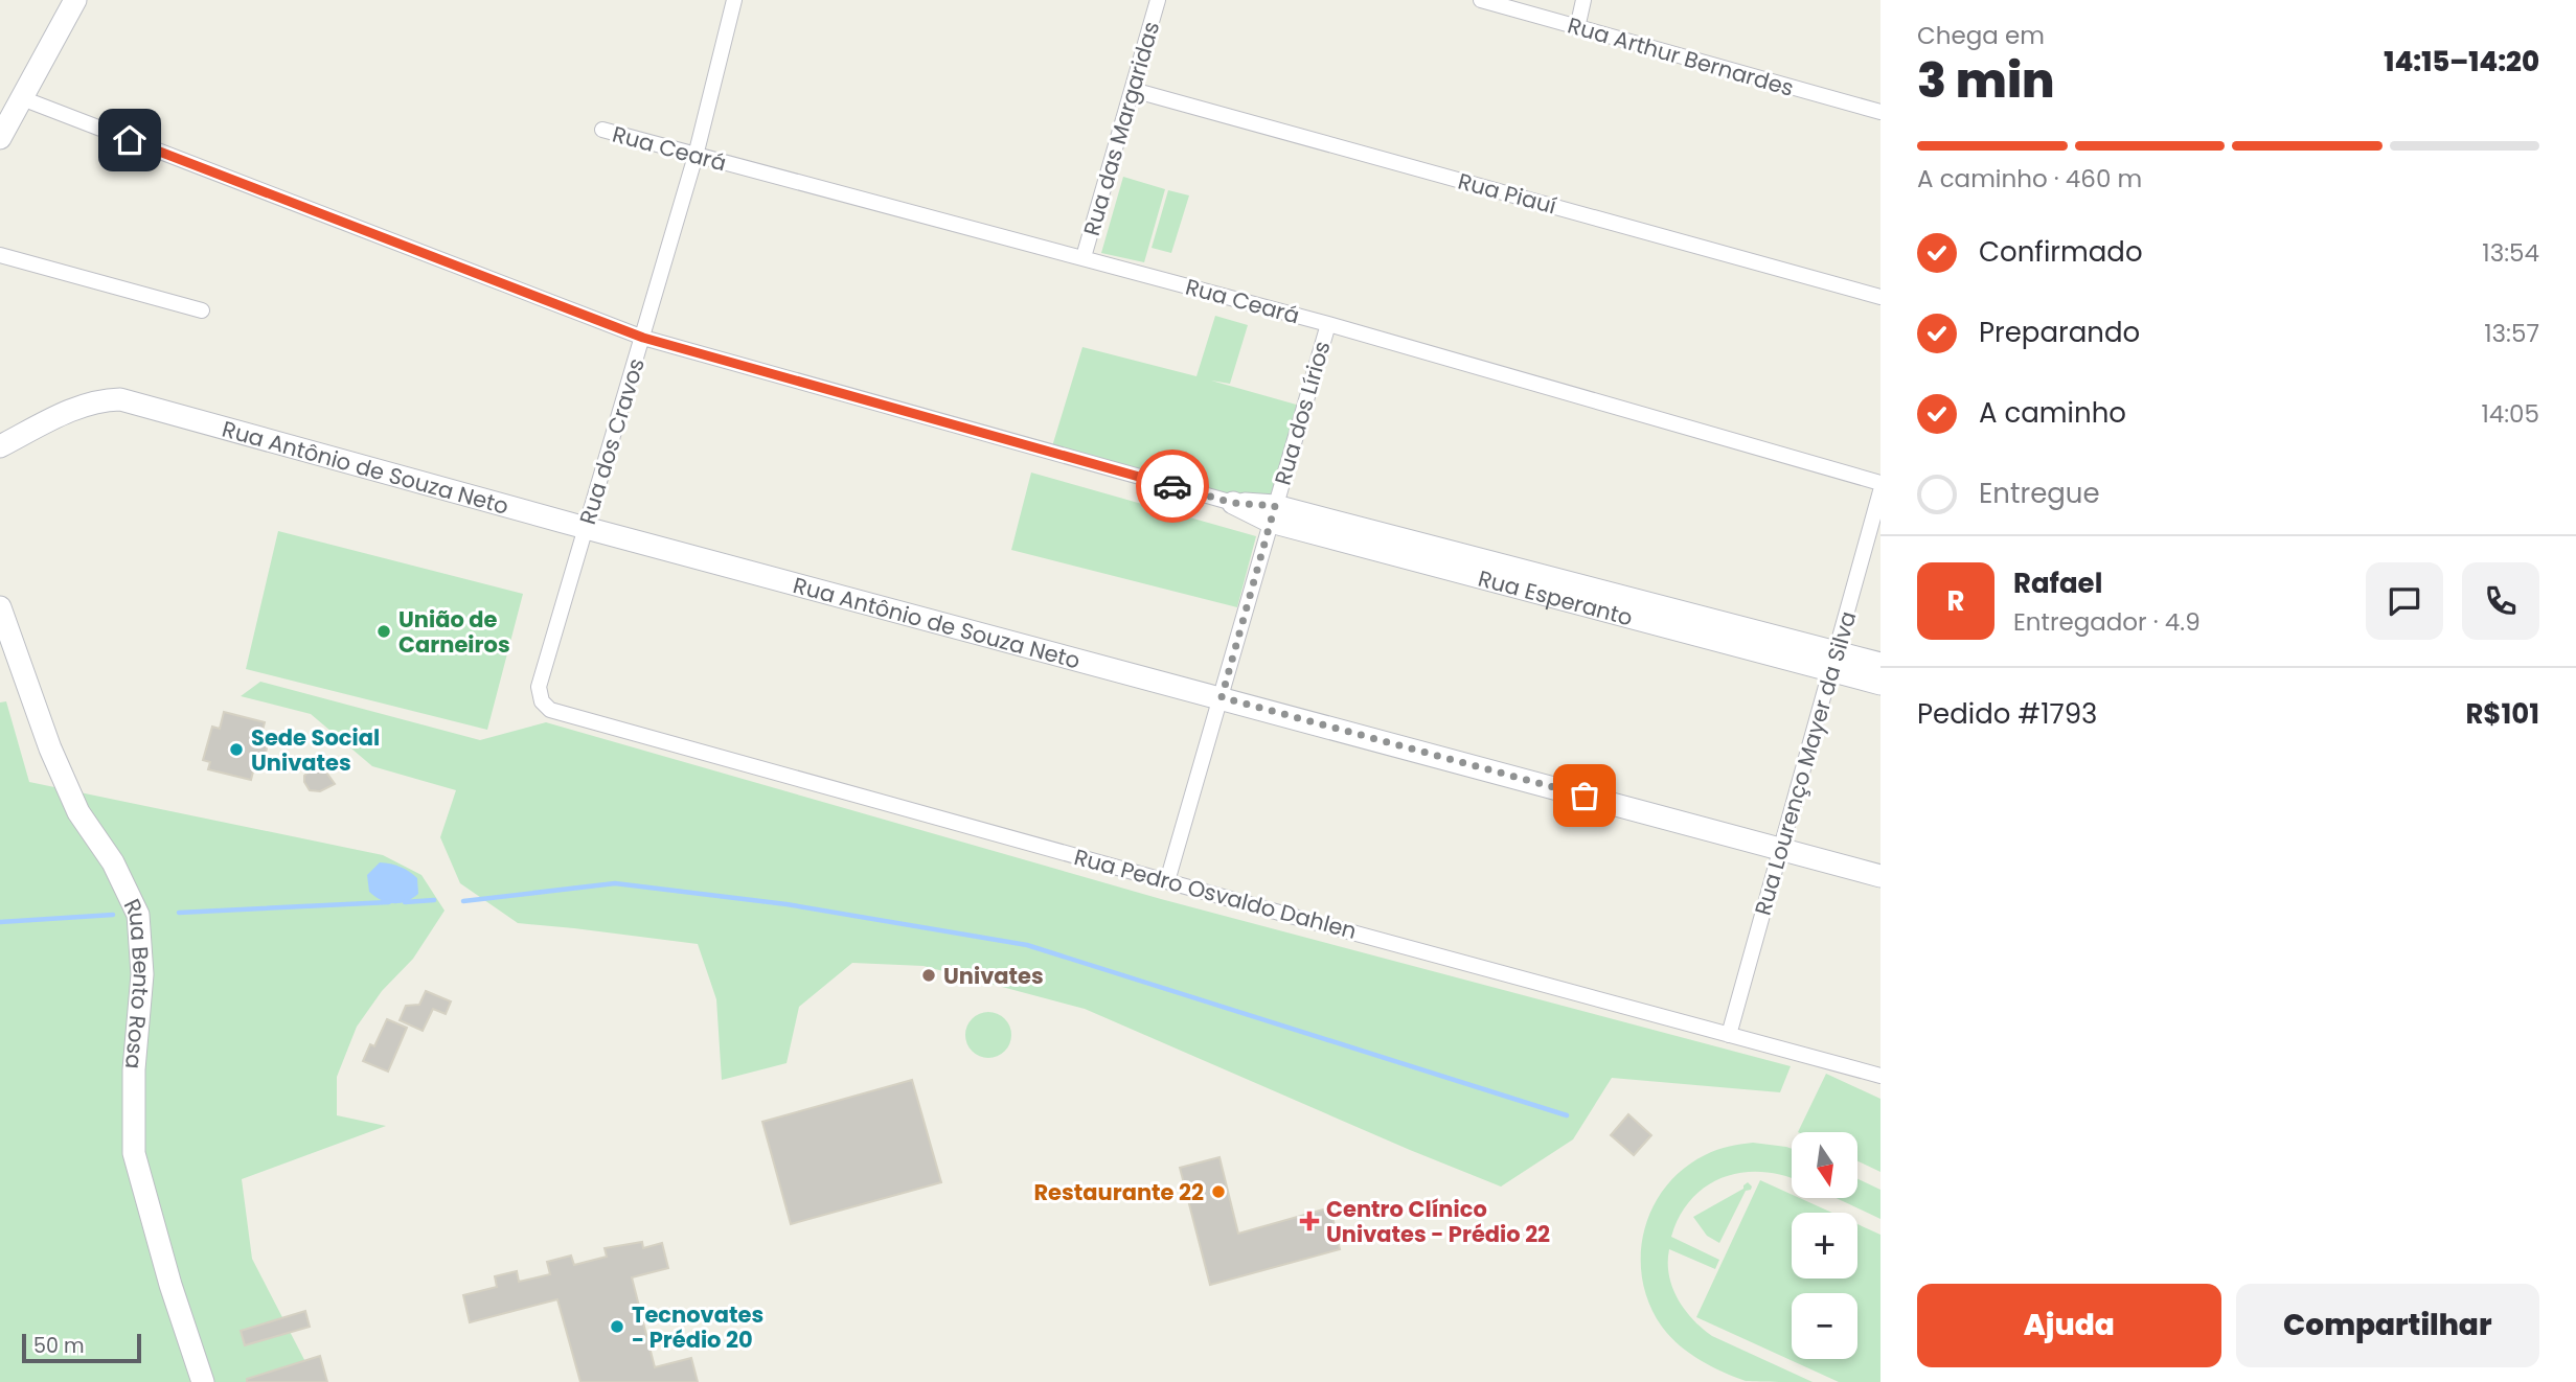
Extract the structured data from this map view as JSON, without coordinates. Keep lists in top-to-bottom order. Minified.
{"streets":{"street":["Rua Arthur Bernardes","Rua das Margaridas","Rua Ceará","Rua Piauí","Rua dos Lírios","Rua dos Cravos","Rua Antônio de Souza Neto","Rua Esperanto","Rua Lourenço Mayer da Silva","Rua Pedro Osvaldo Dahlen","Rua Bento Rosa"]},"crossings":[["Rua das Margaridas","Rua Ceará"],["Rua das Margaridas","Rua Piauí"],["Rua Ceará","Rua dos Lírios"],["Rua Ceará","Rua dos Cravos"],["Rua dos Lírios","Rua Antônio de Souza Neto"],["Rua dos Lírios","Rua Esperanto"],["Rua dos Lírios","Rua Pedro Osvaldo Dahlen"],["Rua dos Cravos","Rua Antônio de Souza Neto"],["Rua dos Cravos","Rua Esperanto"],["Rua dos Cravos","Rua Pedro Osvaldo Dahlen"],["Rua Antônio de Souza Neto","Rua Lourenço Mayer da Silva"],["Rua Esperanto","Rua Lourenço Mayer da Silva"],["Rua Lourenço Mayer da Silva","Rua Pedro Osvaldo Dahlen"]],"places":{"other":["União de Carneiros","Sede Social Univates","Univates","Restaurante 22","Tecnovates - Prédio 20"],"health":["Centro Clínico Univates - Prédio 22"]},"scale_bar":"50 m","north":"bottom","page":{"heading":["3 min","Chega em","14:15–14:20"],"panel":["Rafael","Entregador · 4.9","Pedido #1793","R$101"],"bar":"A caminho · 460 m","list":[["Confirmado","13:54"],["Preparando","13:57"],["A caminho","14:05"],"Entregue"],"round":"R","map_buttons":["+","−"],"buttons":["Ajuda","Compartilhar"],"scale":"50 m"}}
